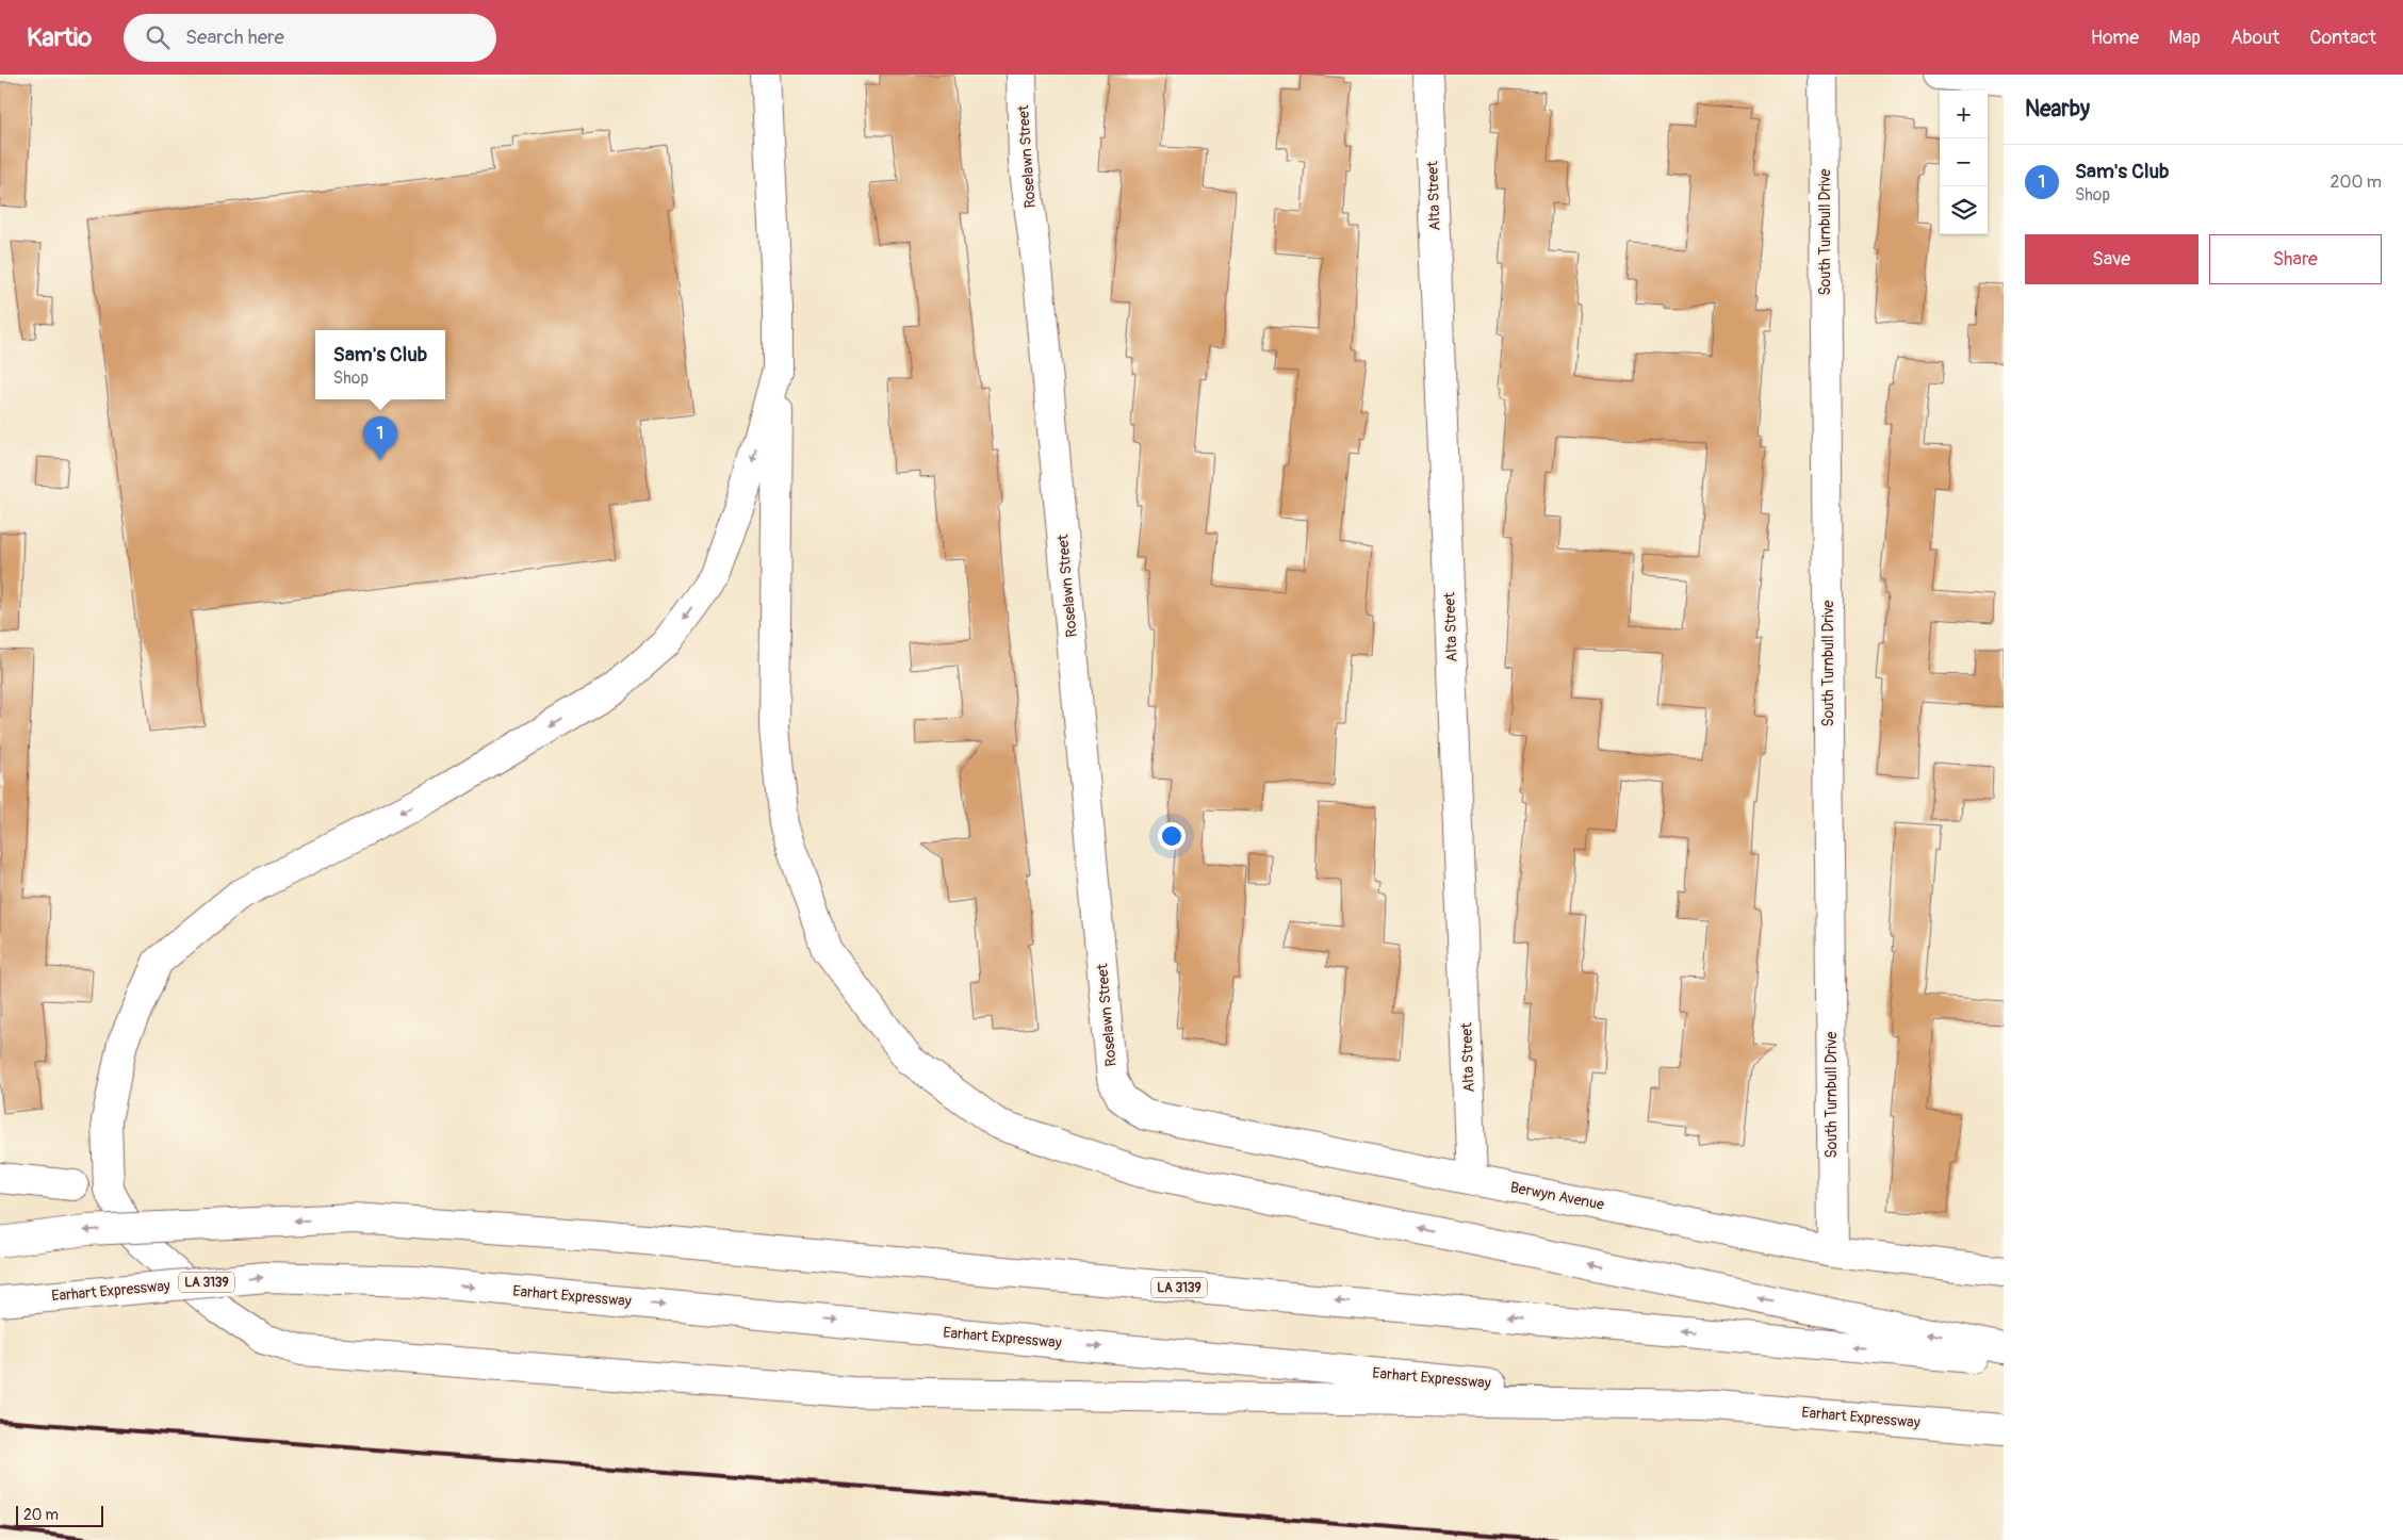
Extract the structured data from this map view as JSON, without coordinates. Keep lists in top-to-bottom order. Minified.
{"streets":{"main road":["Roselawn Street","Alta Street","South Turnbull Drive","Berwyn Avenue","LA 3139","Earhart Expressway"]},"crossings":[["Roselawn Street","Berwyn Avenue"],["Alta Street","Berwyn Avenue"],["South Turnbull Drive","Berwyn Avenue"]],"scale_bar":"20 m","page":{"header":"Kartio","search":"Search here","nav":["Home","Map","About","Contact"],"heading":"Nearby","map_buttons":["+","−"],"list":[{"mark":"1","name":"Sam's Club","note":"Shop","value":"200 m"}],"buttons":["Save","Share"],"popup":["Sam's Club","Shop"],"pins":"1","scale":"20 m"}}
